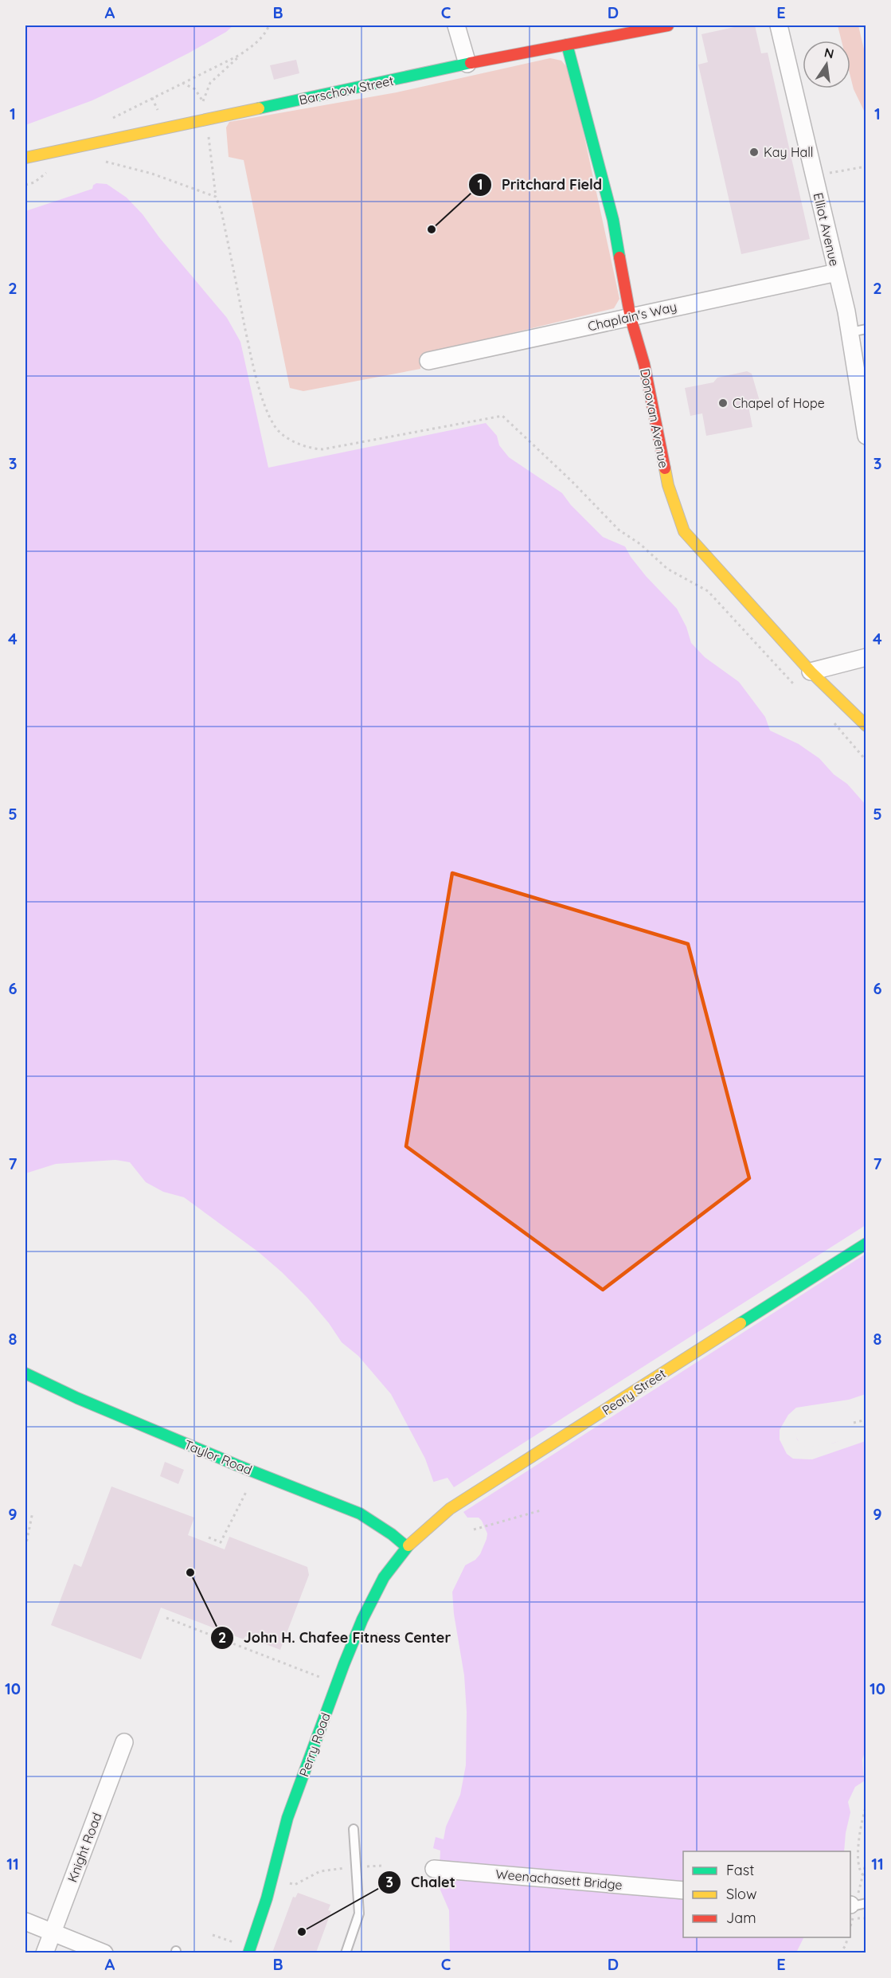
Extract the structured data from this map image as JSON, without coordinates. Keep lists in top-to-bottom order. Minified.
{"streets":{"street":["Barschow Street","Elliot Avenue","Chaplain's Way","Donovan Avenue","Peary Street","Taylor Road","Perry Road","Knight Road","Weenachasett Bridge"]},"crossings":[["Barschow Street","Donovan Avenue"],["Elliot Avenue","Chaplain's Way"],["Chaplain's Way","Donovan Avenue"],["Peary Street","Taylor Road"],["Peary Street","Perry Road"],["Taylor Road","Perry Road"]],"places":["Kay Hall","Pritchard Field","Chapel of Hope","John H. Chafee Fitness Center","Chalet"],"legend":["Fast","Slow","Jam"],"north":"top","grid":{"columns":["A","B","C","D","E"],"rows":["1","2","3","4","5","6","7","8","9","10","11"]}}
